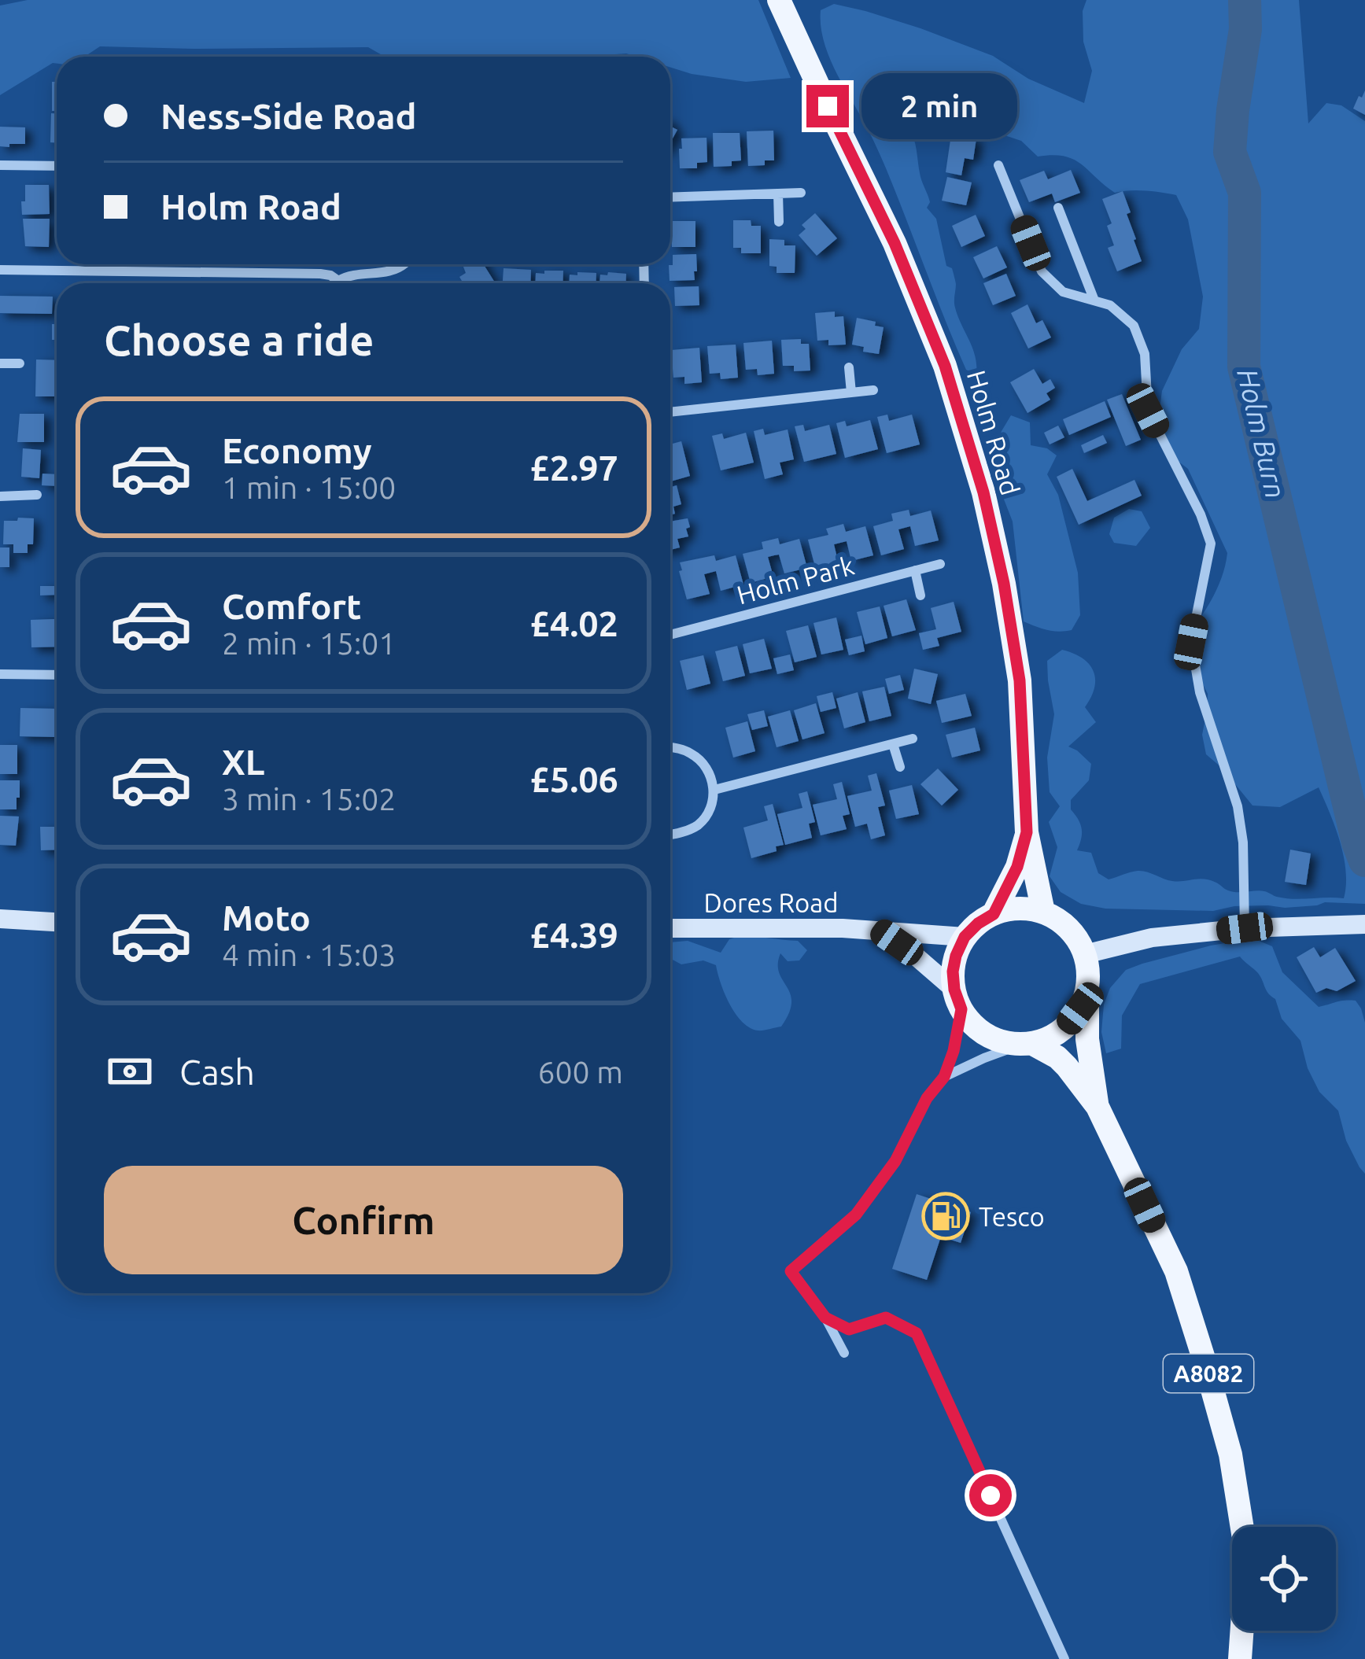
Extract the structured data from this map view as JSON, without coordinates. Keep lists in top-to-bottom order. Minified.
{"streets":{"main road":["Holm Road","Dores Road","A8082"],"street":["Holm Park"]},"crossings":[["Holm Road","Dores Road"],["Holm Road","A8082"],["Dores Road","A8082"]],"water":["Holm Burn"],"places":{"fuel station":["Tesco"]},"page":{"banner":["Ness-Side Road","Holm Road"],"bubble":"2 min","heading":"Choose a ride","list":[{"name":"Economy","note":"1 min · 15:00","value":"£2.97"},{"name":"Comfort","note":"2 min · 15:01","value":"£4.02"},{"name":"XL","note":"3 min · 15:02","value":"£5.06"},{"name":"Moto","note":"4 min · 15:03","value":"£4.39"}],"pay":["Cash","600 m"],"buttons":"Confirm"}}
